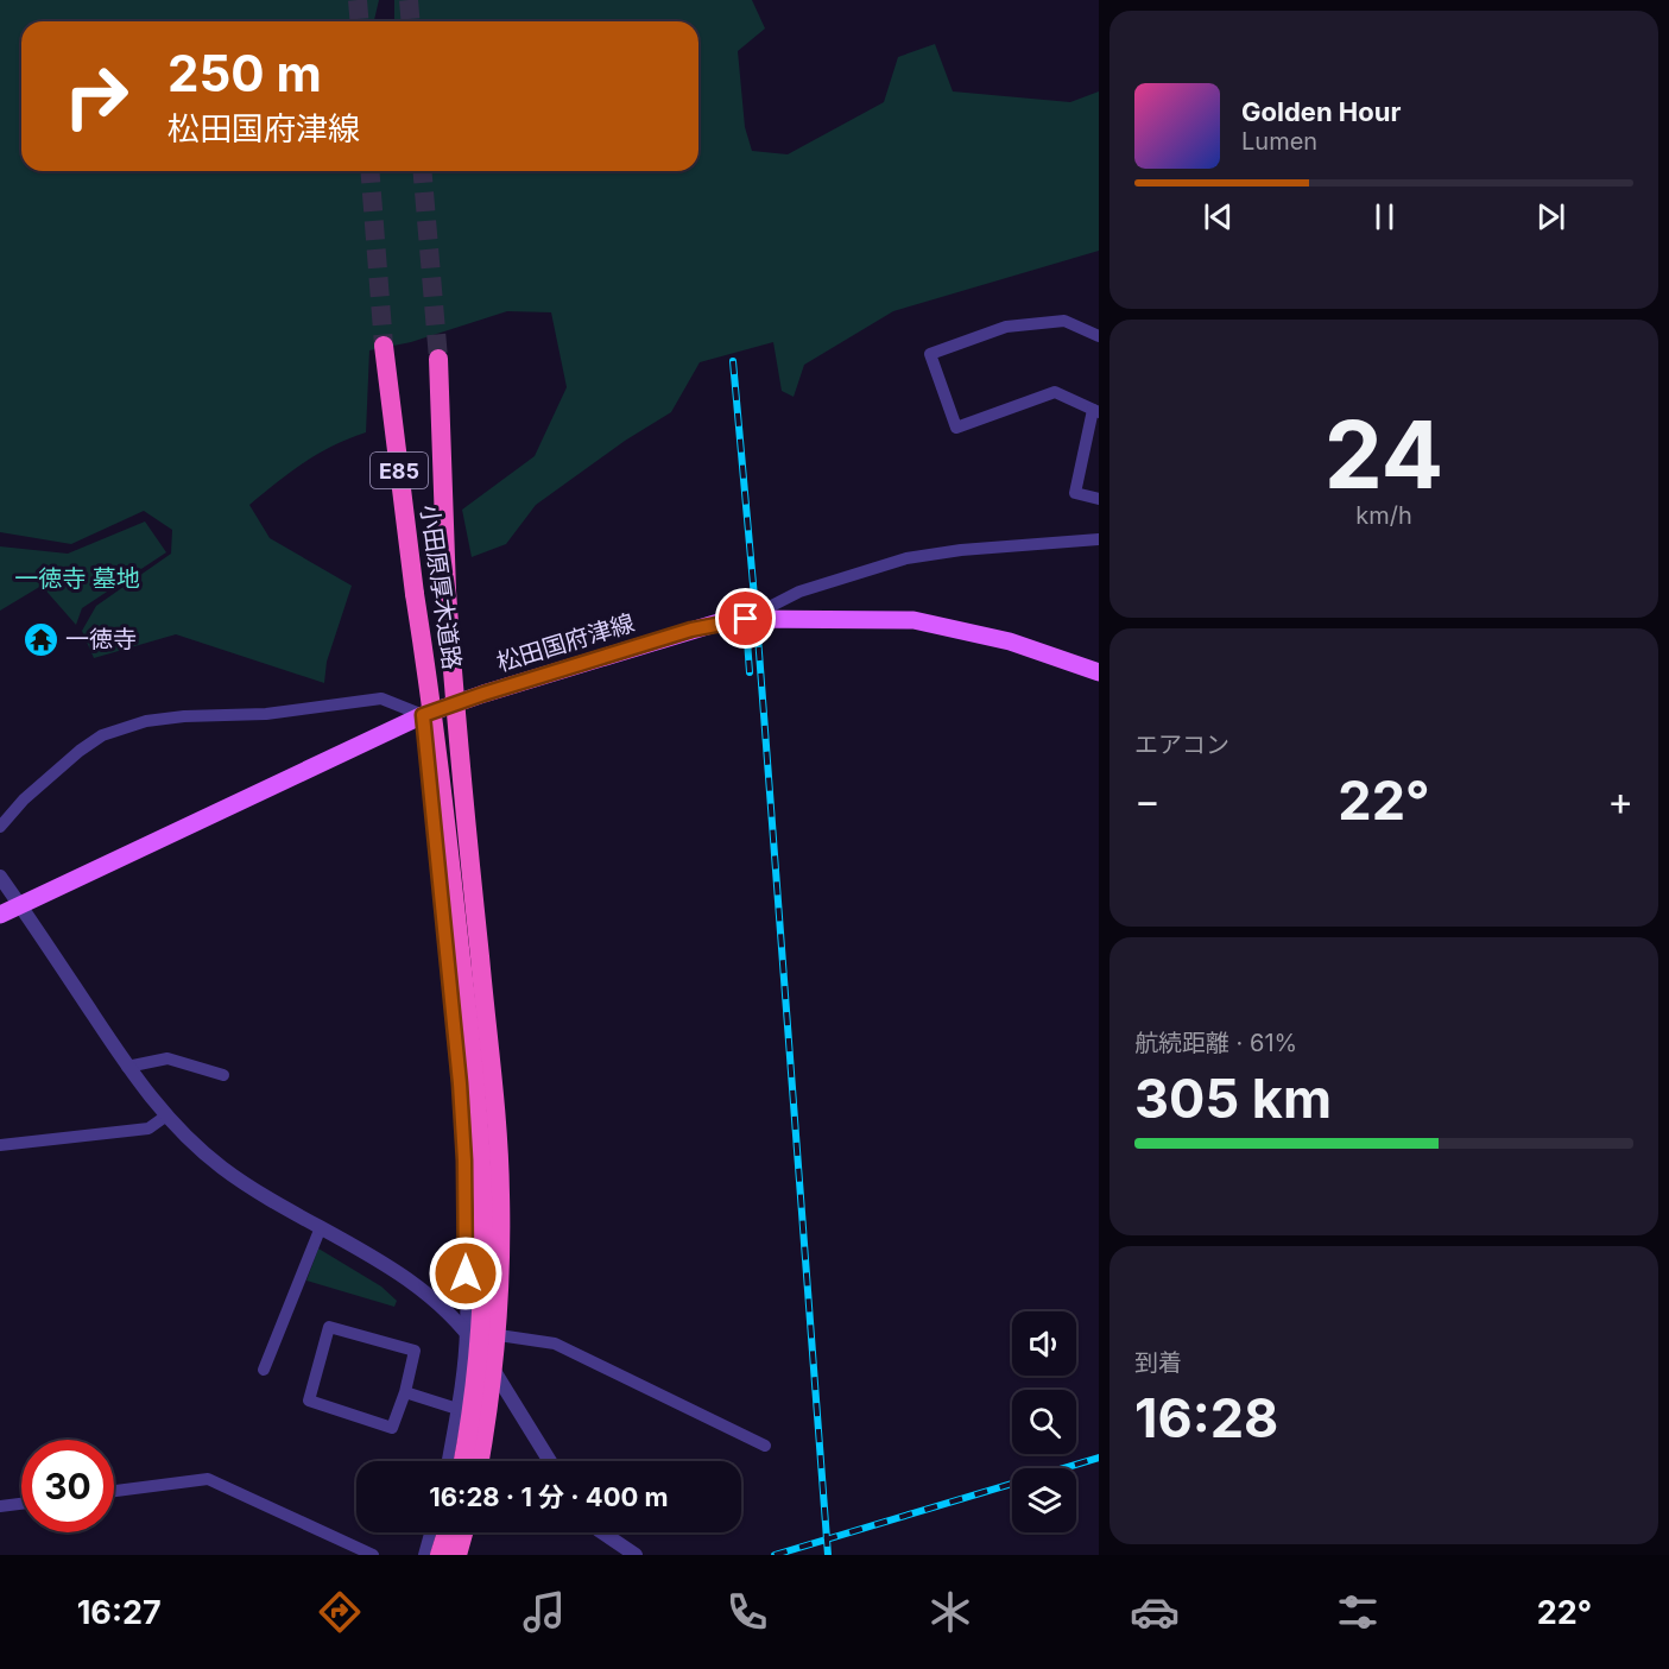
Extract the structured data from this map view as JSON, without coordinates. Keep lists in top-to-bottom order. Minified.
{"streets":{"highway":["E85","小田原厚木道路"],"main road":["松田国府津線"]},"parks":["一徳寺 墓地"],"places":{"temple":["一徳寺"]},"page":{"turn":["250 m","松田国府津線"],"song":["Golden Hour","Lumen"],"tile":[["24","km/h"],"エアコン",["航続距離 · 61%","305 km"],["到着","16:28"]],"heat":["−","22°","+"],"limit":"30","trip":"16:28 · 1 分 · 400 m","tabs":["16:27","22°"]}}
